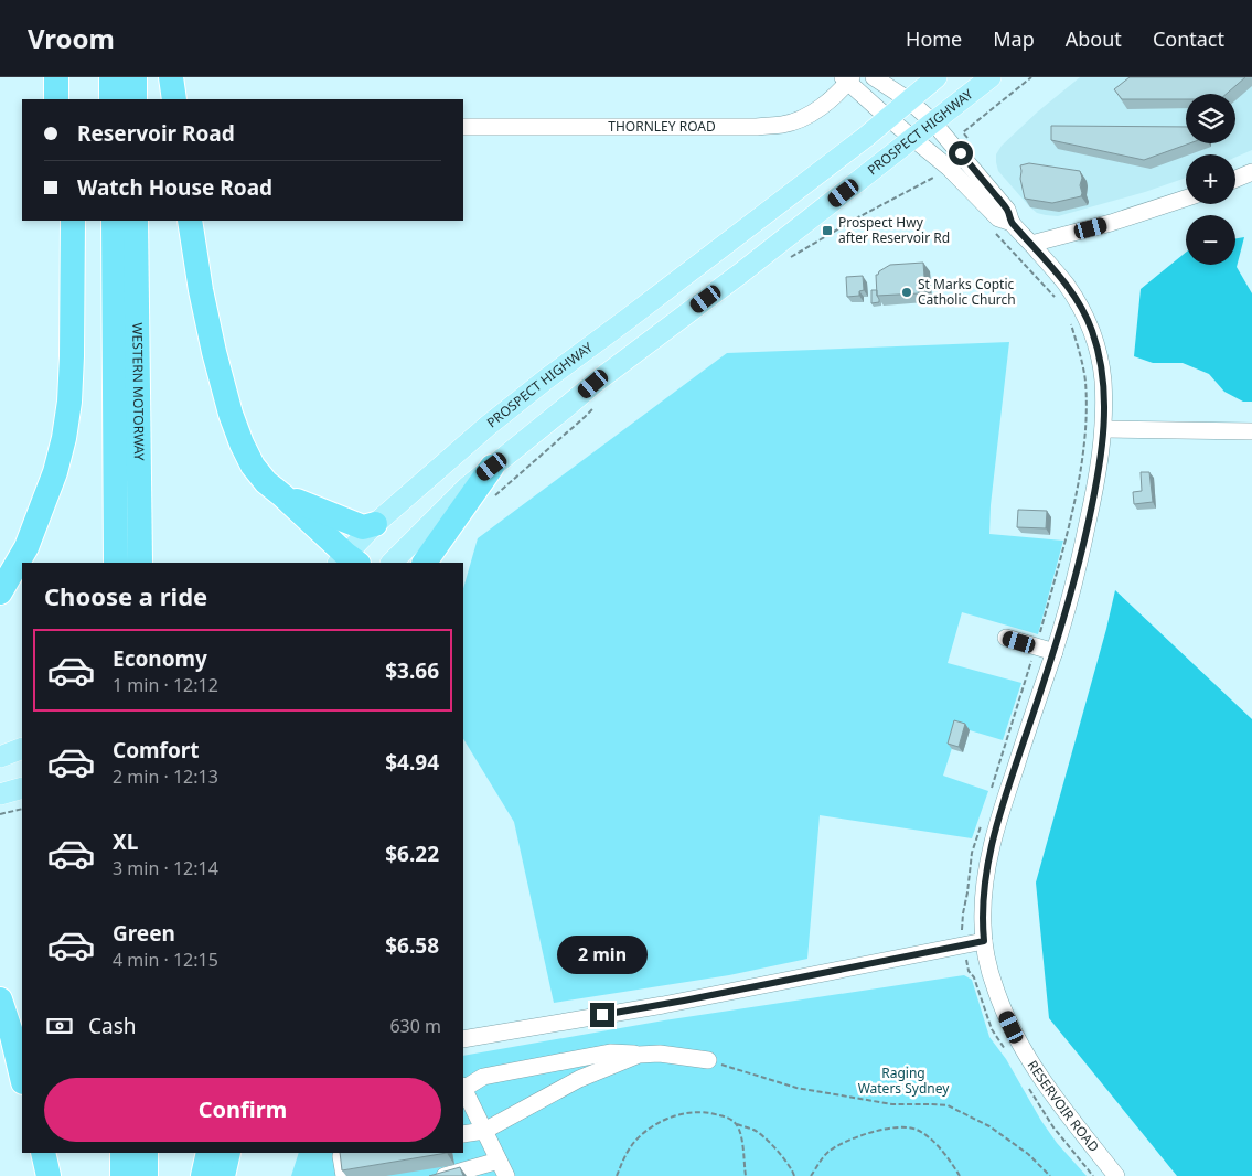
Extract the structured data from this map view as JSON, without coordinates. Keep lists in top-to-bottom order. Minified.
{"streets":{"highway":["WESTERN MOTORWAY"],"main road":["PROSPECT HIGHWAY"],"street":["THORNLEY ROAD","RESERVOIR ROAD"]},"crossings":[["THORNLEY ROAD","RESERVOIR ROAD"],["PROSPECT HIGHWAY","RESERVOIR ROAD"]],"parks":["Raging Waters Sydney"],"places":{"transit":["Prospect Hwy after Reservoir Rd"],"other":["St Marks Coptic Catholic Church"]},"page":{"header":"Vroom","nav":["Home","Map","About","Contact"],"map_buttons":["+","−"],"banner":["Reservoir Road","Watch House Road"],"heading":"Choose a ride","list":[{"name":"Economy","note":"1 min · 12:12","value":"$3.66"},{"name":"Comfort","note":"2 min · 12:13","value":"$4.94"},{"name":"XL","note":"3 min · 12:14","value":"$6.22"},{"name":"Green","note":"4 min · 12:15","value":"$6.58"}],"bubble":"2 min","pay":["Cash","630 m"],"buttons":"Confirm"}}
